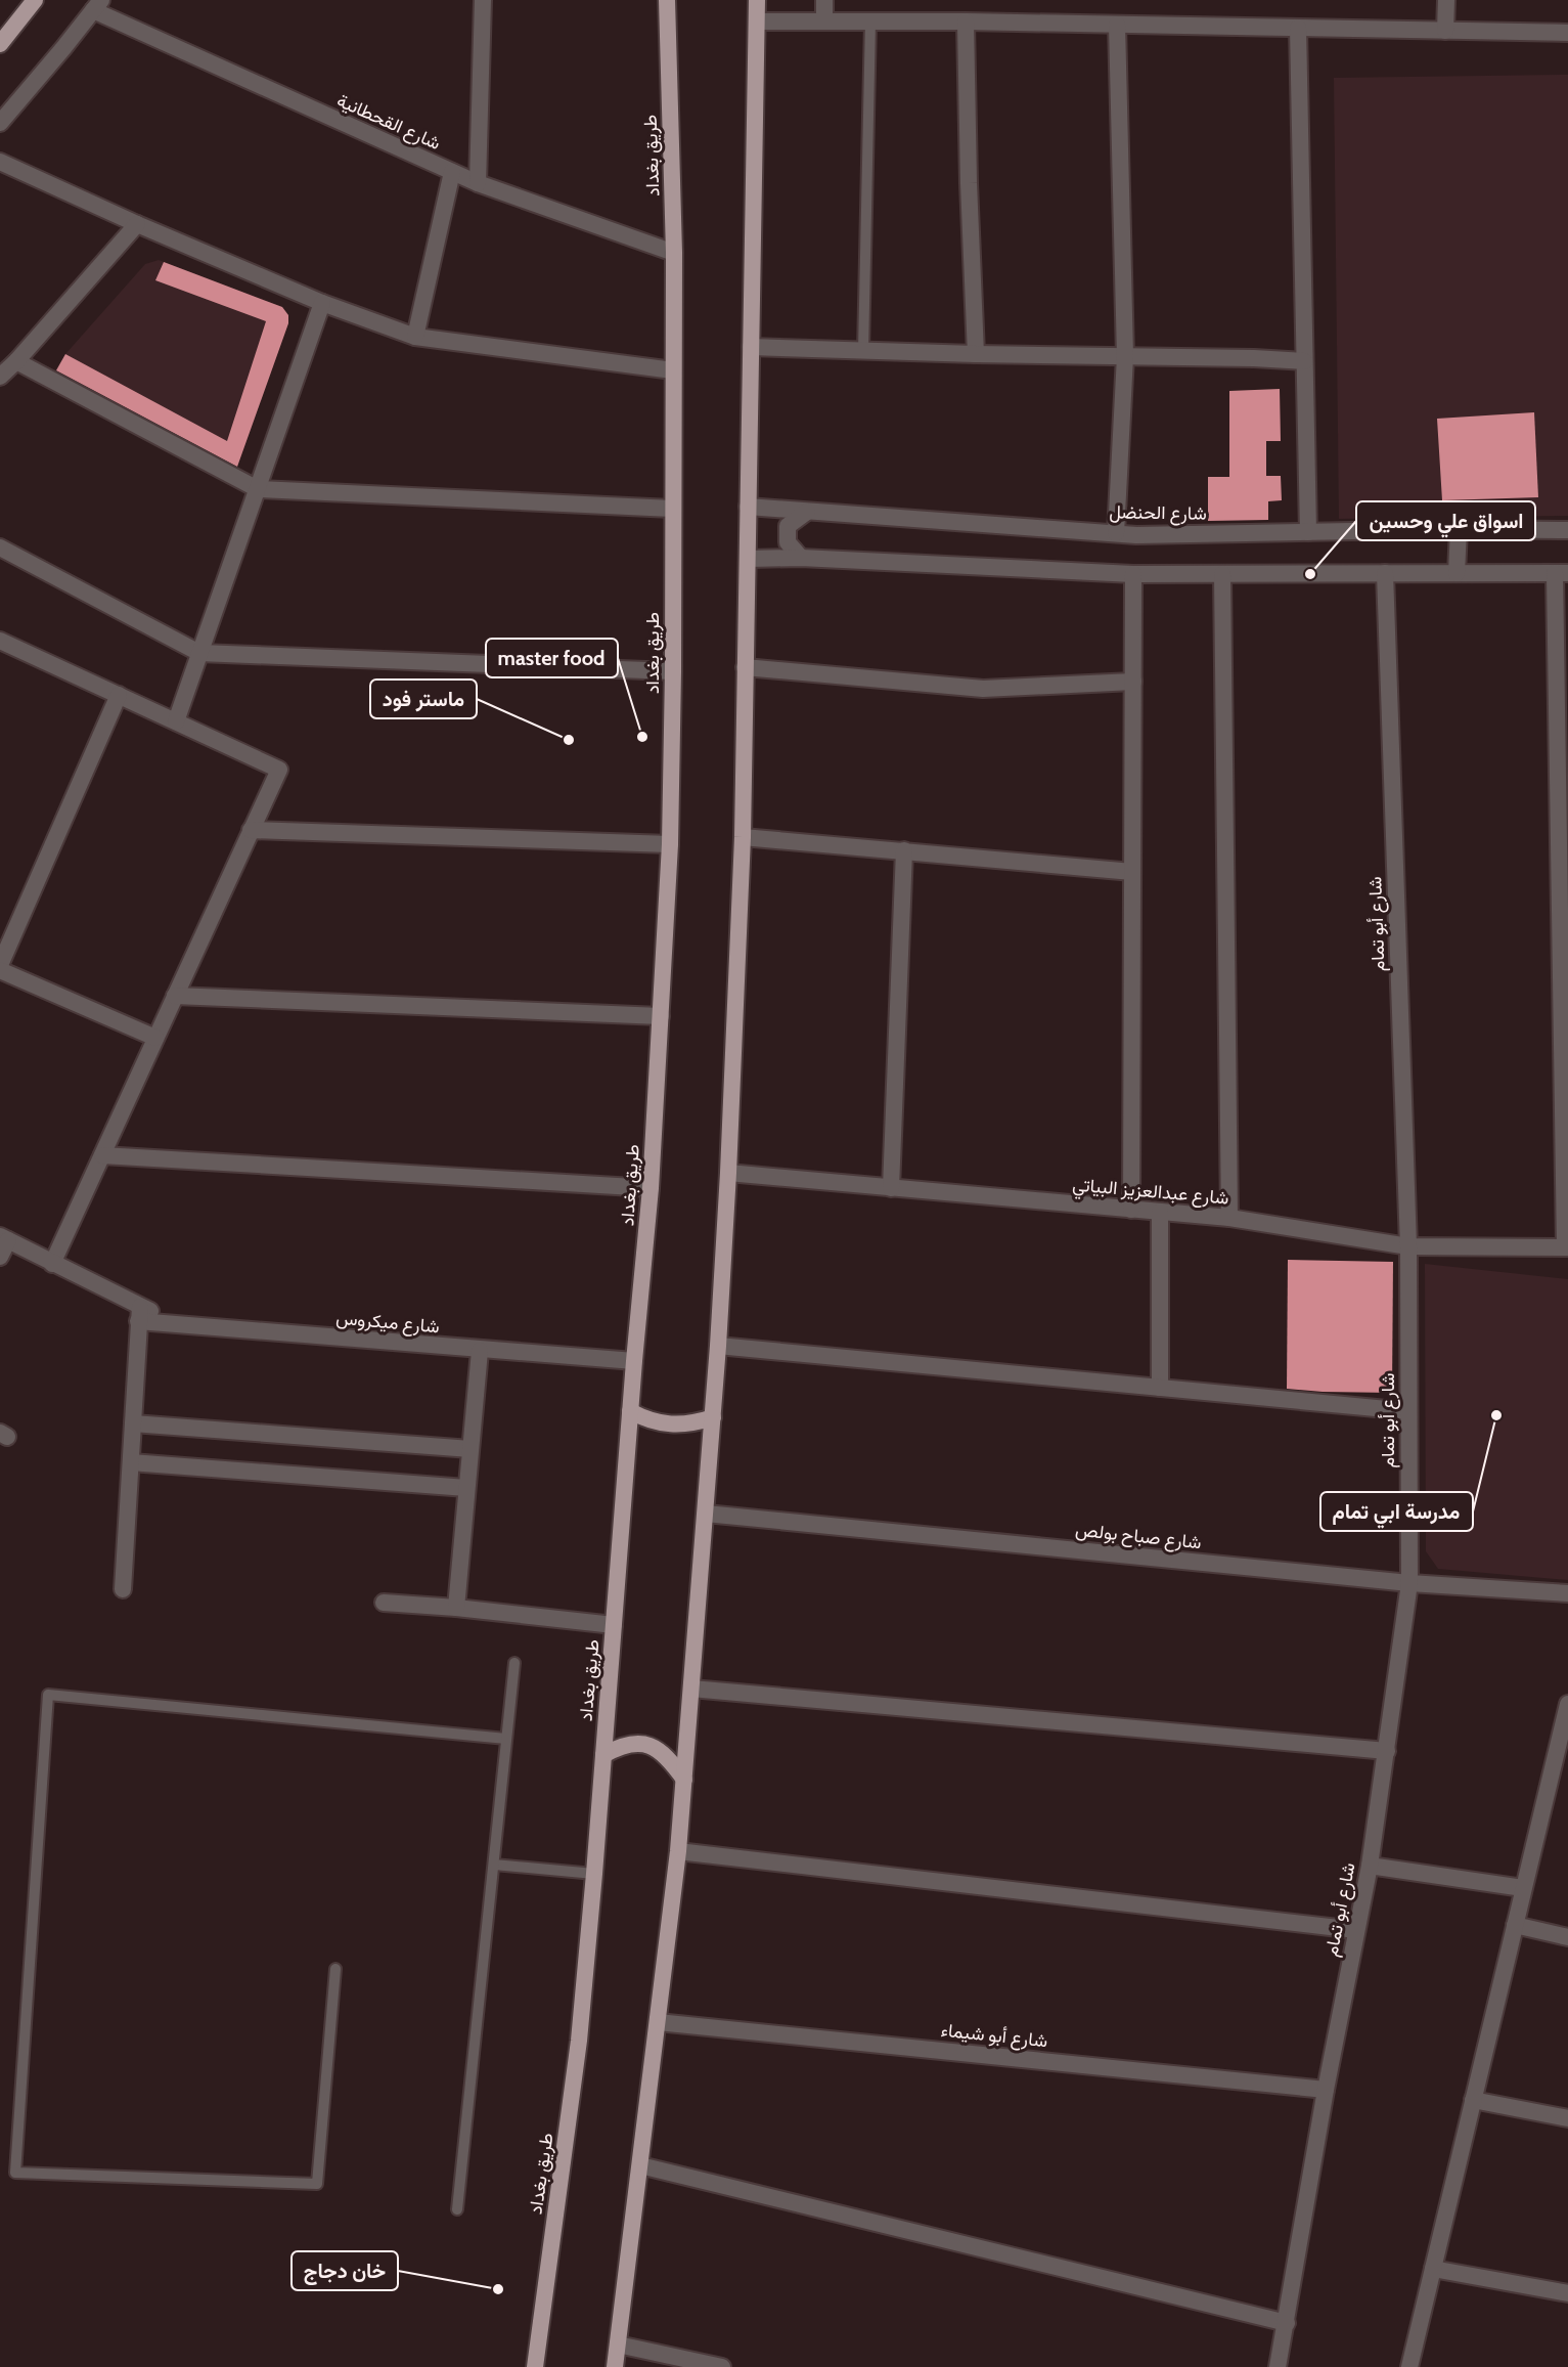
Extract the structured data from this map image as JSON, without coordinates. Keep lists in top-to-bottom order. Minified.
{"streets":{"main road":["طريق بغداد"],"street":["شارع القحطانية","شارع الحنضل","شارع أبو تمام","شارع عبدالعزيز البياتي","شارع ميكروس","شارع صباح بولص","شارع أبو شيماء"]},"crossings":[["شارع القحطانية","طريق بغداد"],["طريق بغداد","شارع ميكروس"],["شارع أبو تمام","شارع عبدالعزيز البياتي"],["شارع أبو تمام","شارع صباح بولص"],["شارع أبو تمام","شارع أبو شيماء"]],"places":["اسواق علي وحسين","master food","ماستر فود","مدرسة ابي تمام","خان دجاج"]}
